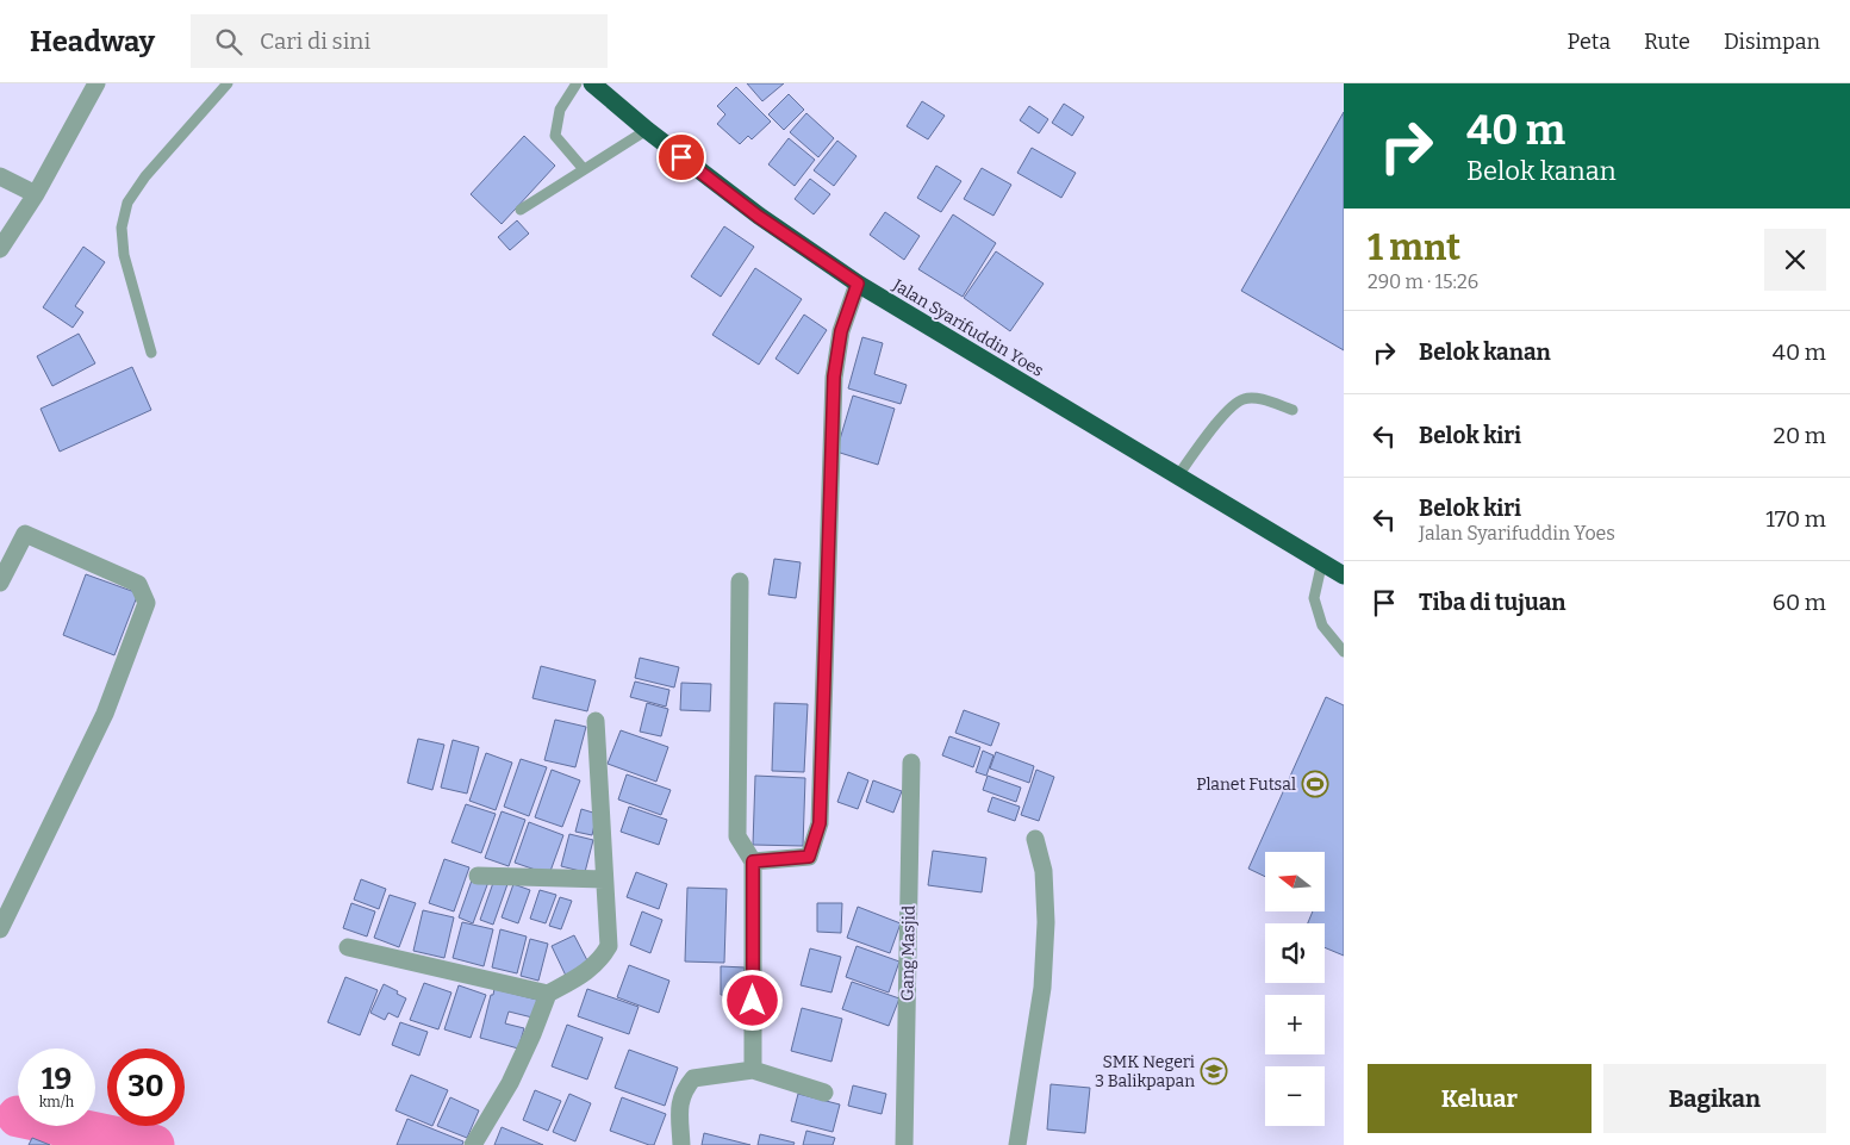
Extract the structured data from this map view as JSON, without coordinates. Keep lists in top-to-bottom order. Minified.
{"streets":{"highway":["Jalan Syarifuddin Yoes"],"street":["Gang Masjid"]},"places":{"sports":["Planet Futsal"],"school or university":["SMK Negeri 3 Balikpapan"]},"north":"left","page":{"header":"Headway","search":"Cari di sini","nav":["Peta","Rute","Disimpan"],"turn":["40 m","Belok kanan"],"heading":["1 mnt","290 m · 15:26"],"list":[{"name":"Belok kanan","value":"40 m"},{"name":"Belok kiri","value":"20 m"},{"name":"Belok kiri","note":"Jalan Syarifuddin Yoes","value":"170 m"},{"name":"Tiba di tujuan","value":"60 m"}],"map_buttons":["+","−"],"speed":"19 km/h","limit":"30","buttons":["Keluar","Bagikan"]}}
